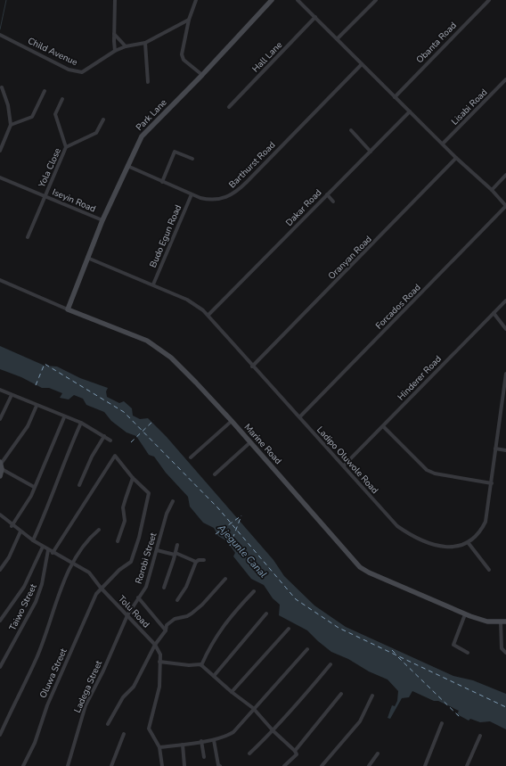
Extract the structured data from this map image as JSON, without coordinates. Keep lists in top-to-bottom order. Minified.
{"streets":{"street":["Obanta Road","Child Avenue","Hall Lane","Lisabi Road","Park Lane","Barthurst Road","Yola Close","Iseyin Road","Dakar Road","Budo Egun Road","Oranyan Road","Forcados Road","Hinderer Road","Marine Road","Ladipo Oluwole Road","Rorobi Street","Taiwo Street","Tolu Road","Oluwa Street","Ladega Street"]},"crossings":[["Park Lane","Barthurst Road"],["Park Lane","Iseyin Road"],["Park Lane","Marine Road"],["Park Lane","Ladipo Oluwole Road"],["Barthurst Road","Budo Egun Road"],["Yola Close","Iseyin Road"],["Dakar Road","Ladipo Oluwole Road"],["Budo Egun Road","Ladipo Oluwole Road"],["Oranyan Road","Ladipo Oluwole Road"],["Forcados Road","Ladipo Oluwole Road"],["Hinderer Road","Ladipo Oluwole Road"],["Rorobi Street","Tolu Road"],["Rorobi Street","Ladega Street"],["Taiwo Street","Tolu Road"],["Tolu Road","Oluwa Street"],["Tolu Road","Ladega Street"]],"water":["Ajegunle Canal"]}
